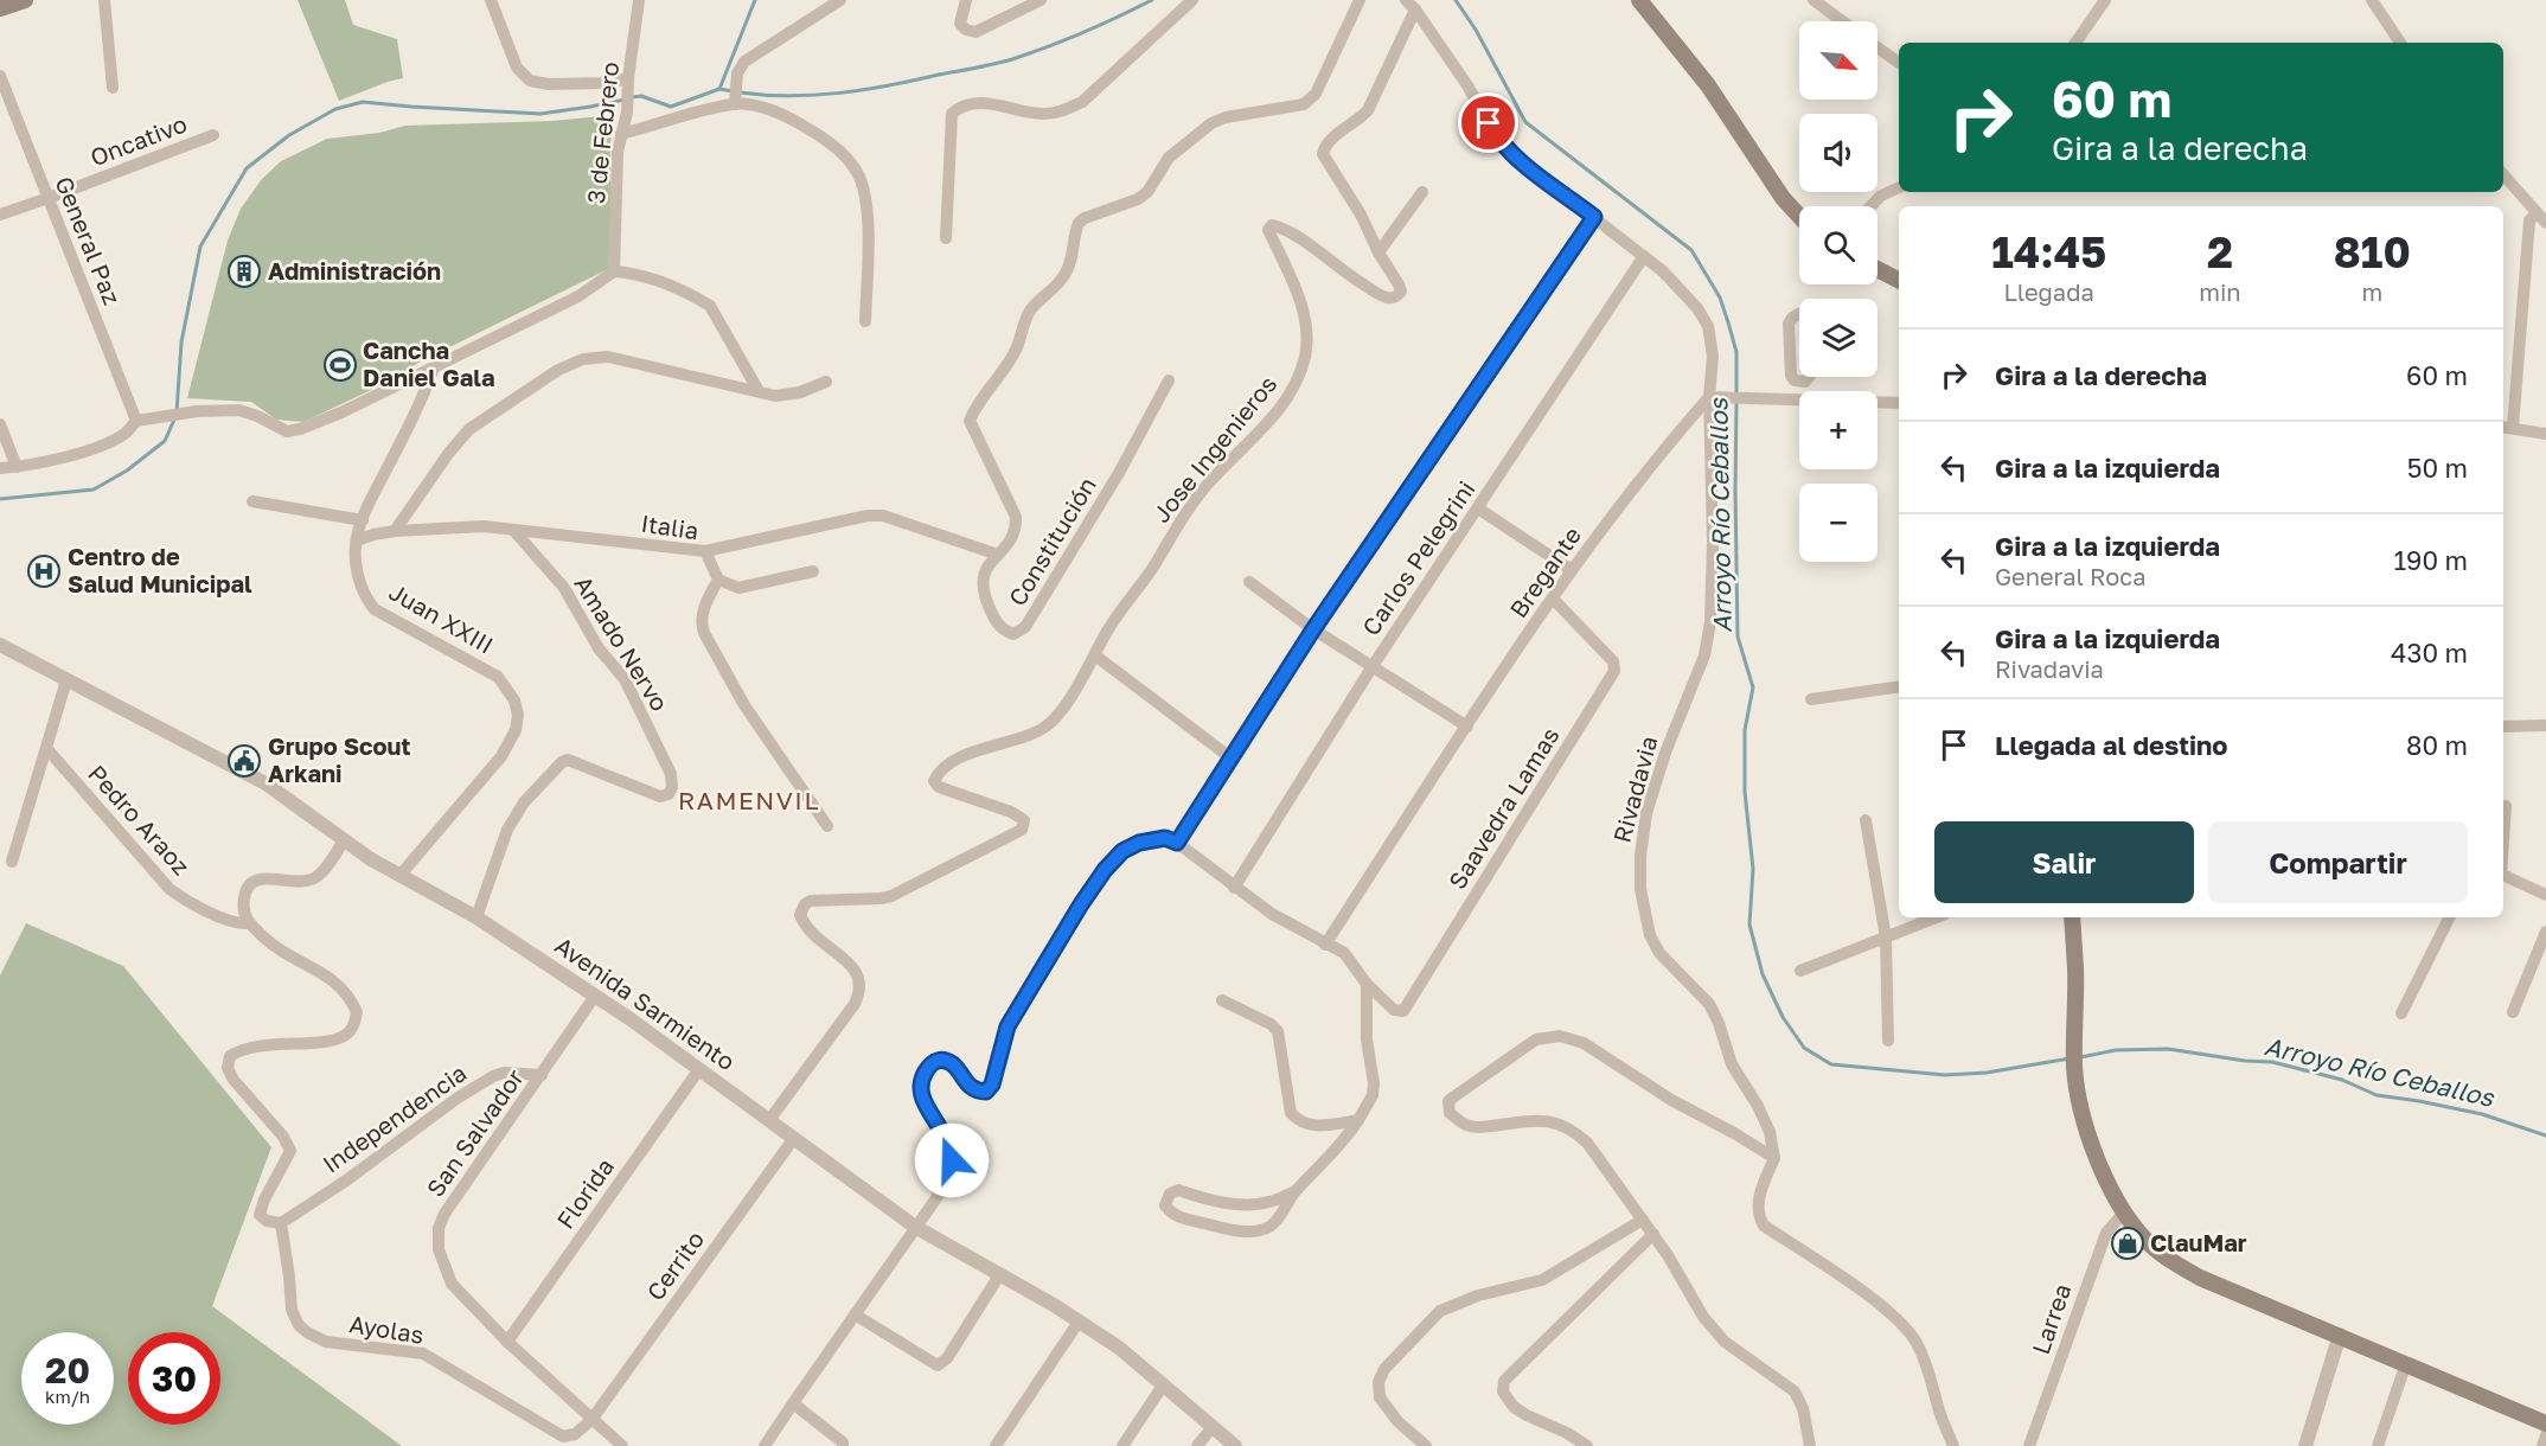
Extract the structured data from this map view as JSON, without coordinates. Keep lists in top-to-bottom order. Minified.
{"streets":{"street":["3 de Febrero","Oncativo","General Paz","Jose Ingenieros","Italia","Constitución","Carlos Pelegrini","Bregante","Juan XXIII","Amado Nervo","Rivadavia","Saavedra Lamas","Pedro Araoz","Avenida Sarmiento","Independencia","San Salvador","Florida","Cerrito","Larrea","Ayolas"]},"crossings":[["Oncativo","General Paz"],["Jose Ingenieros","Rivadavia"],["Jose Ingenieros","Avenida Sarmiento"],["Italia","Juan XXIII"],["Italia","Amado Nervo"],["Carlos Pelegrini","Rivadavia"],["Bregante","Rivadavia"],["Bregante","Saavedra Lamas"],["Juan XXIII","Avenida Sarmiento"],["Amado Nervo","Avenida Sarmiento"],["Avenida Sarmiento","San Salvador"],["Avenida Sarmiento","Florida"],["Avenida Sarmiento","Cerrito"],["Independencia","San Salvador"],["Independencia","Ayolas"],["San Salvador","Florida"],["San Salvador","Cerrito"],["San Salvador","Ayolas"],["Cerrito","Ayolas"]],"districts":["RAMENVIL"],"water":["Arroyo Río Ceballos"],"places":{"building":["Administración"],"sports":["Cancha Daniel Gala"],"hospital":["Centro de Salud Municipal"],"public building":["Grupo Scout Arkani"],"shop":["ClauMar"]},"north":"bottom right","page":{"map_buttons":["+","−"],"turn":["60 m","Gira a la derecha"],"eta":["14:45","Llegada","2","min","810","m"],"list":[{"name":"Gira a la derecha","value":"60 m"},{"name":"Gira a la izquierda","value":"50 m"},{"name":"Gira a la izquierda","note":"General Roca","value":"190 m"},{"name":"Gira a la izquierda","note":"Rivadavia","value":"430 m"},{"name":"Llegada al destino","value":"80 m"}],"buttons":["Salir","Compartir"],"speed":"20 km/h","limit":"30"}}
